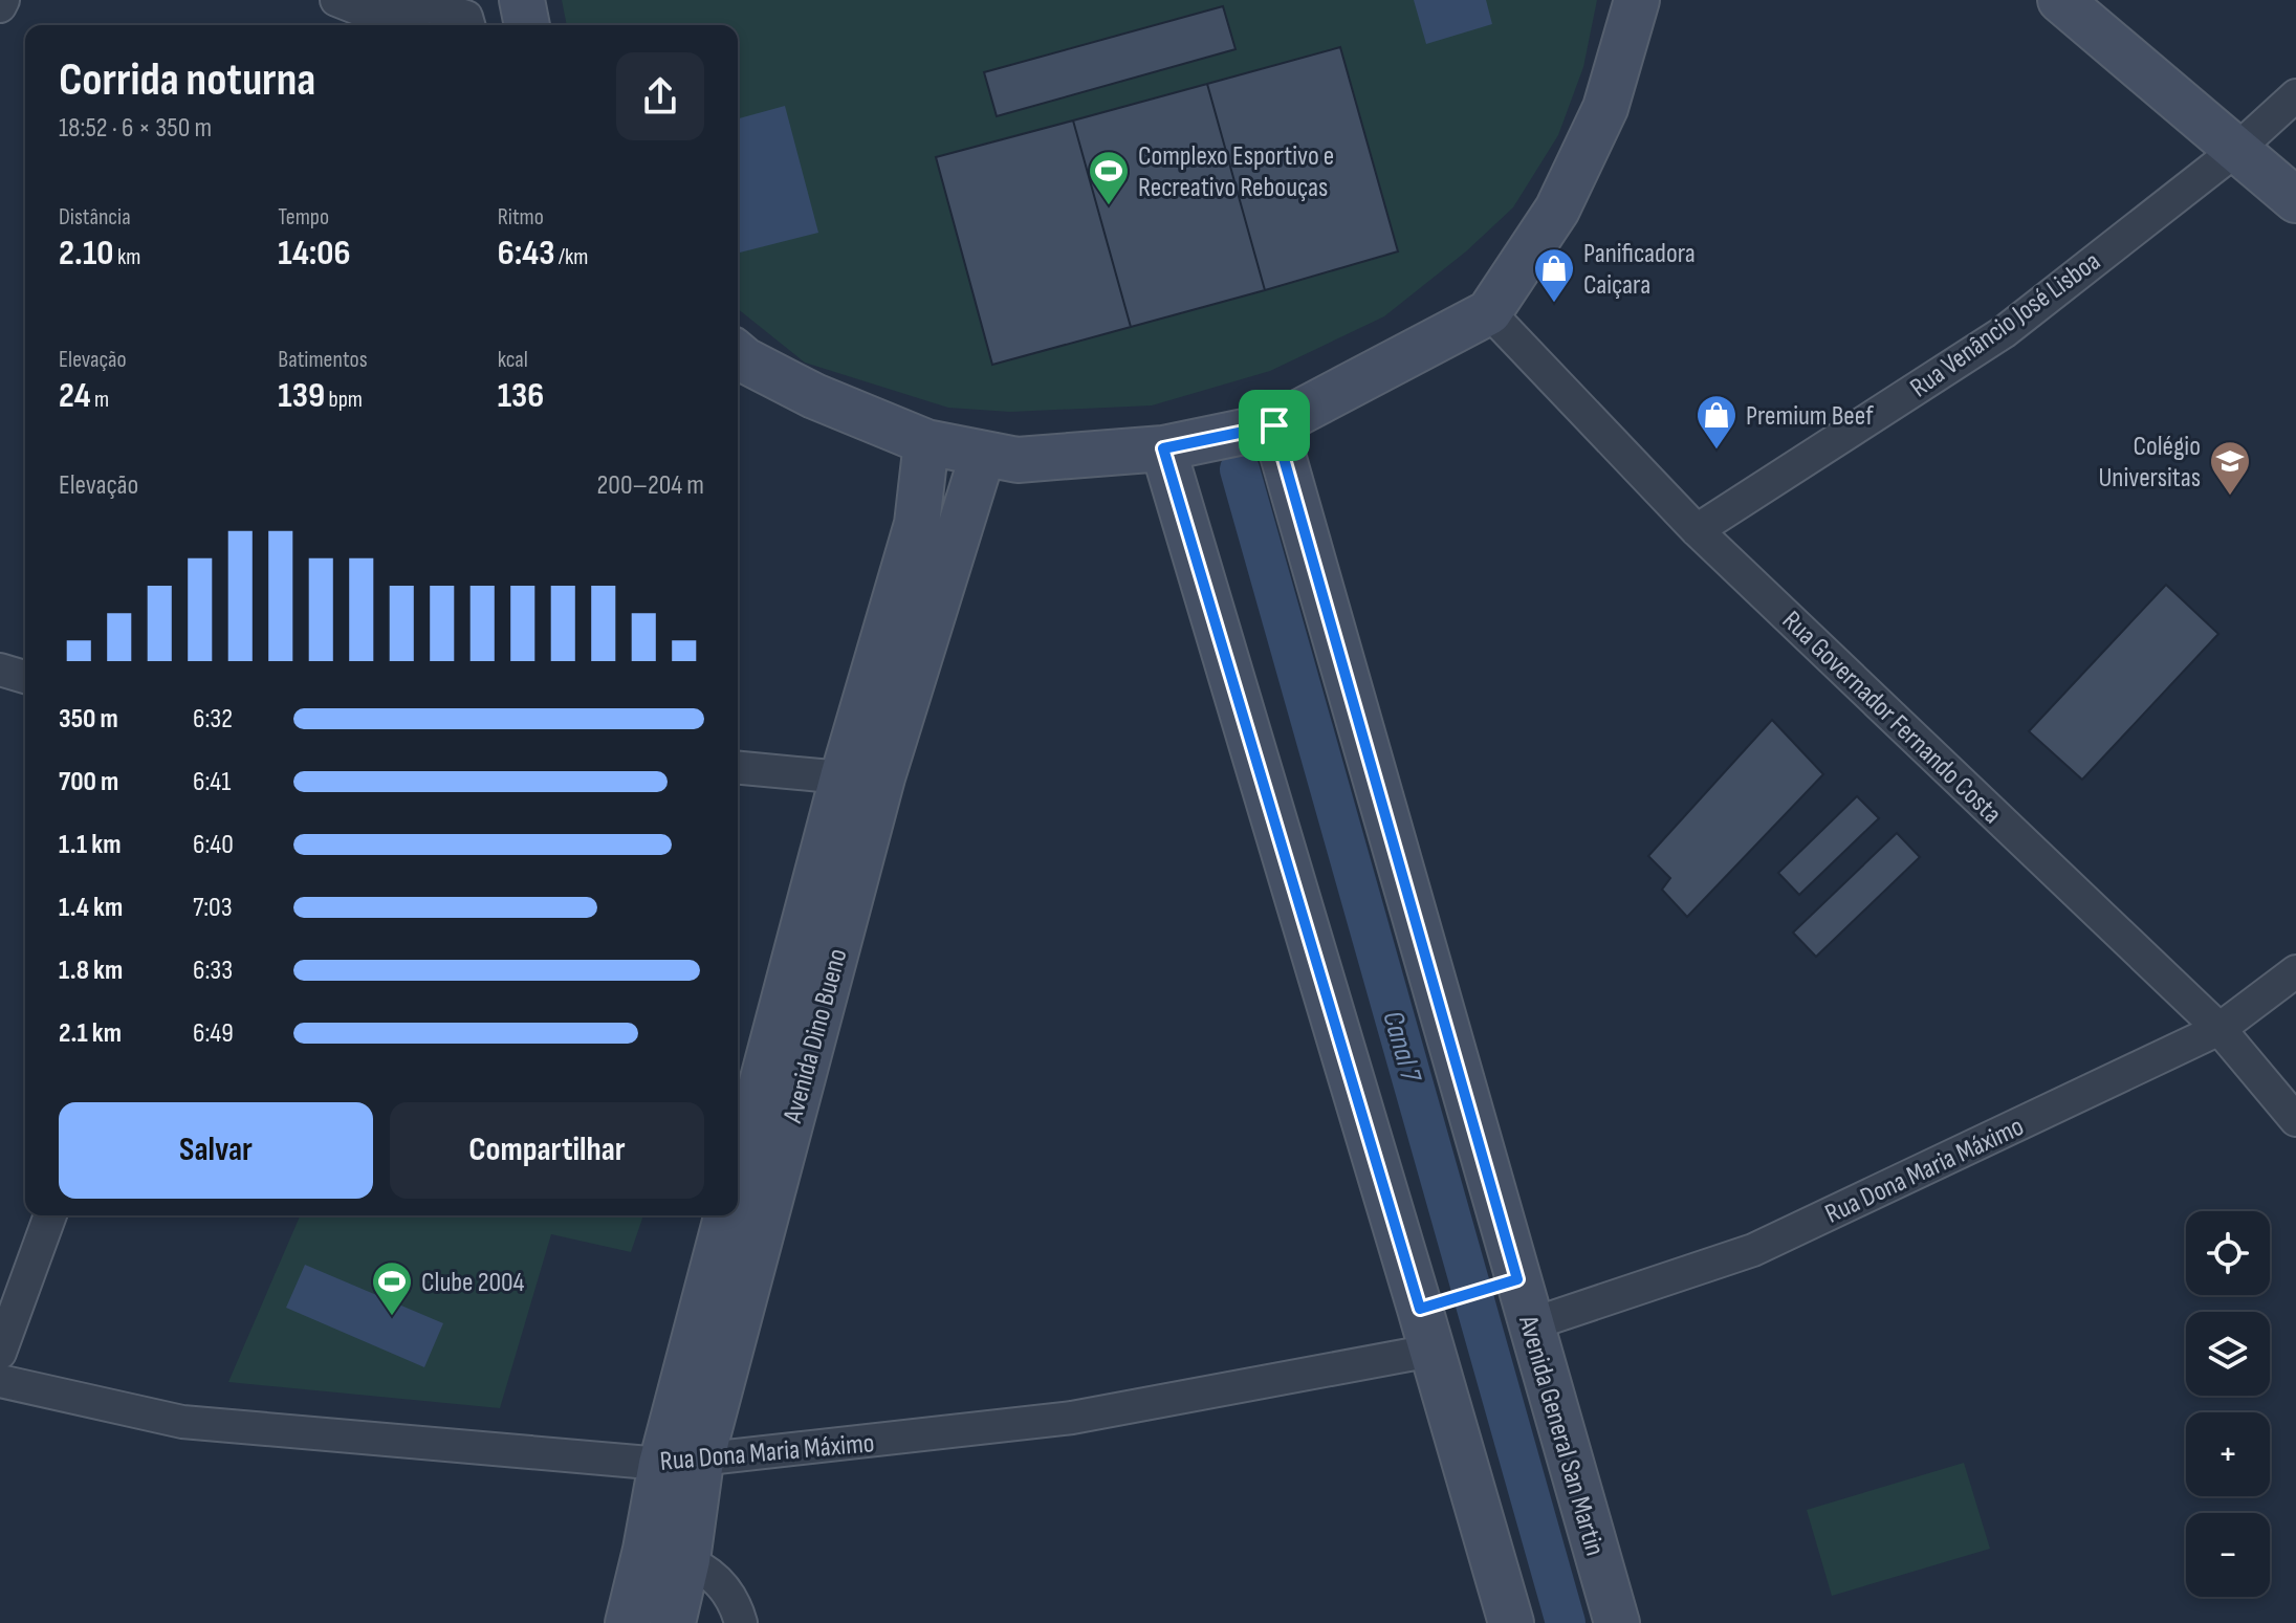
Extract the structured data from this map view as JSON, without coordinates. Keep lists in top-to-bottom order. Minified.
{"streets":{"main road":["Avenida Dino Bueno","Avenida General San Martin"],"street":["Rua Venâncio José Lisboa","Rua Governador Fernando Costa","Rua Dona Maria Máximo"]},"crossings":[["Rua Venâncio José Lisboa","Rua Governador Fernando Costa"],["Rua Governador Fernando Costa","Rua Dona Maria Máximo"],["Avenida Dino Bueno","Rua Dona Maria Máximo"],["Rua Dona Maria Máximo","Avenida General San Martin"]],"water":["Canal 7"],"places":{"sports":["Complexo Esportivo e Recreativo Rebouças","Clube 2004"],"shop":["Panificadora Caiçara","Premium Beef"],"school or university":["Colégio Universitas"]},"page":{"heading":["Corrida noturna","18:52 · 6 × 350 m"],"stats":[["Distância","2.10 km"],["Tempo","14:06"],["Ritmo","6:43 /km"],["Elevação","24 m"],["Batimentos","139 bpm"],["kcal","136"]],"chart":["Elevação","200–204 m"],"list":[{"name":"350 m","note":"6:32"},{"name":"700 m","note":"6:41"},{"name":"1.1 km","note":"6:40"},{"name":"1.4 km","note":"7:03"},{"name":"1.8 km","note":"6:33"},{"name":"2.1 km","note":"6:49"}],"buttons":["Salvar","Compartilhar"],"map_buttons":["+","−"]}}
